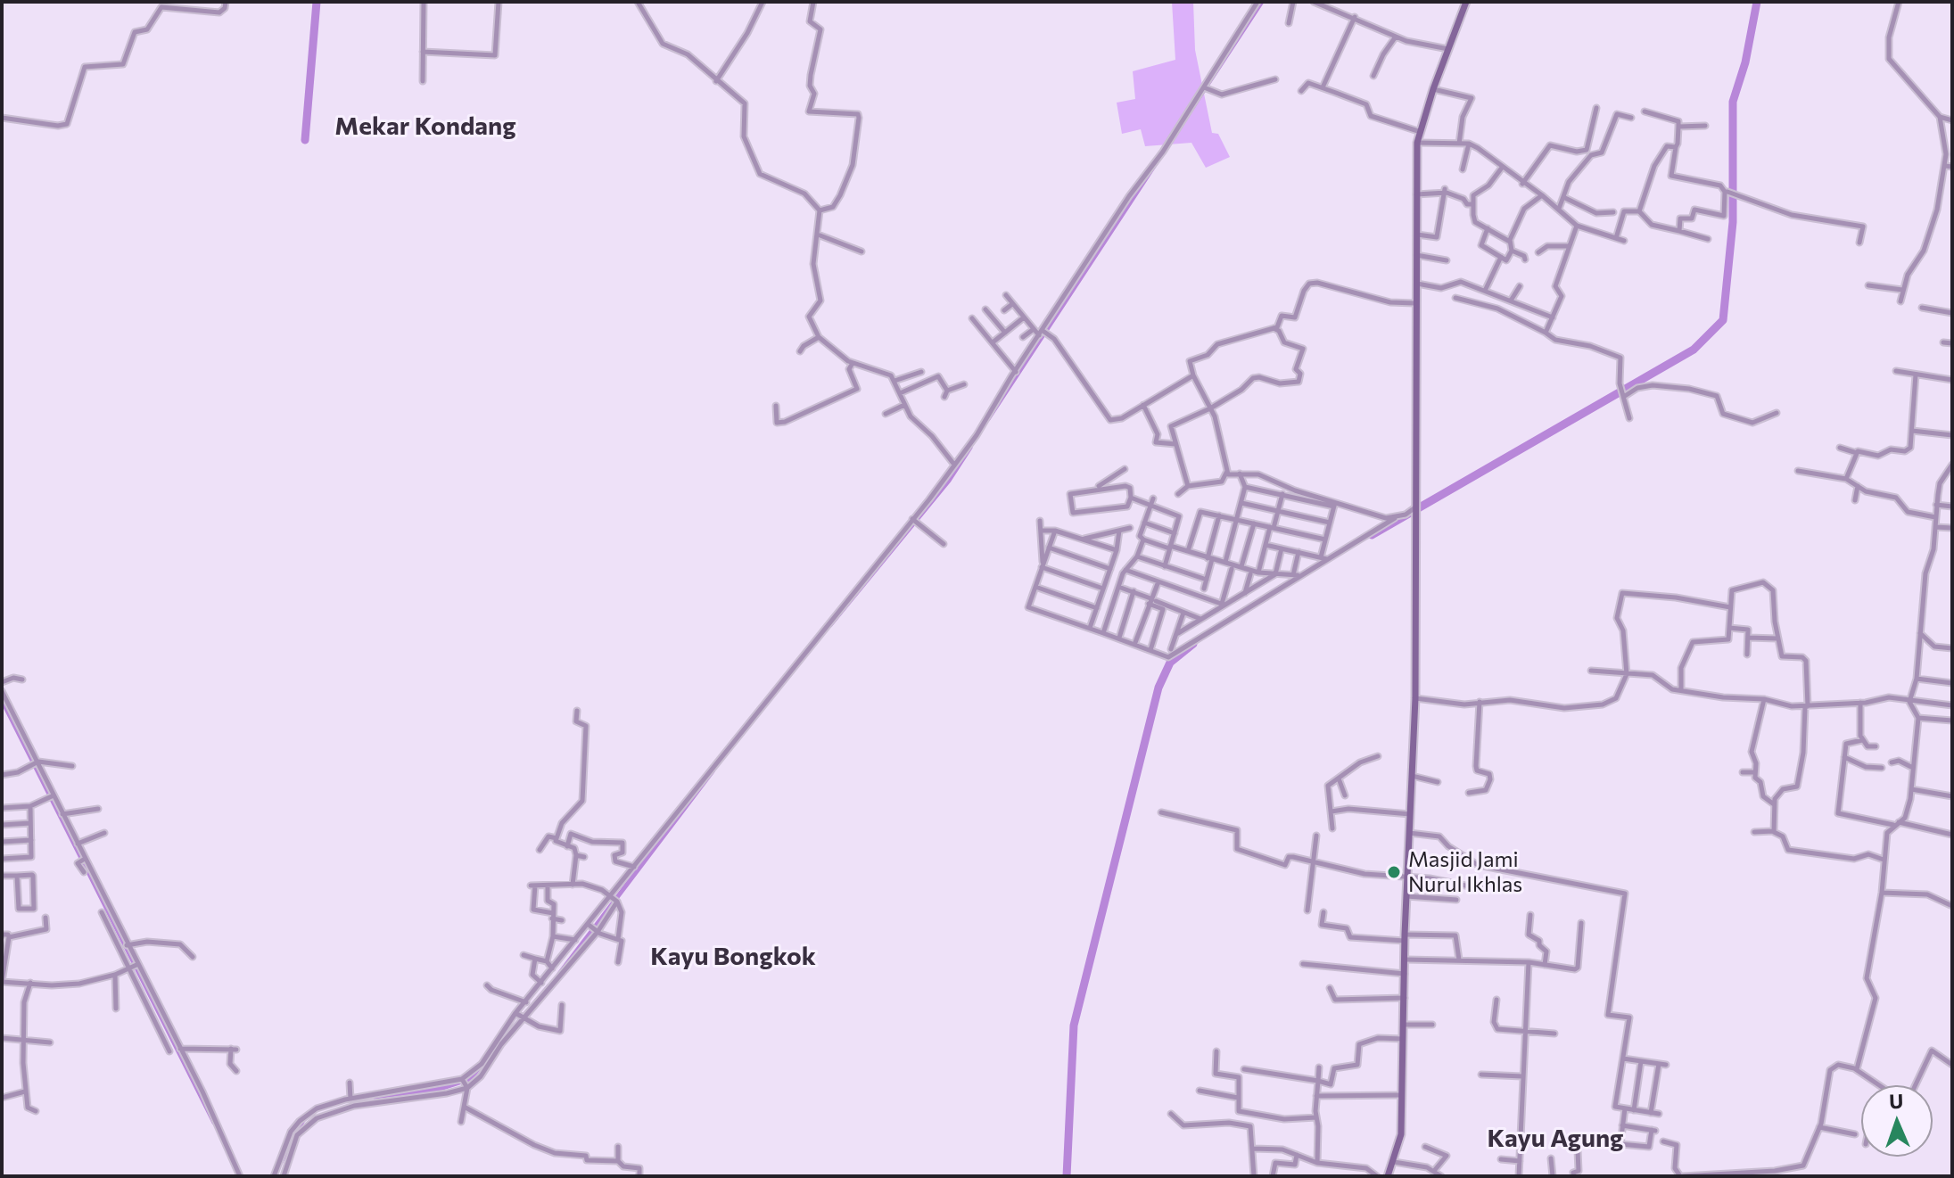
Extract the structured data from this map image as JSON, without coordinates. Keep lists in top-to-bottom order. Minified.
{"districts":["Mekar Kondang","Kayu Bongkok","Kayu Agung"],"places":["Masjid Jami Nurul Ikhlas"],"north":"top"}
